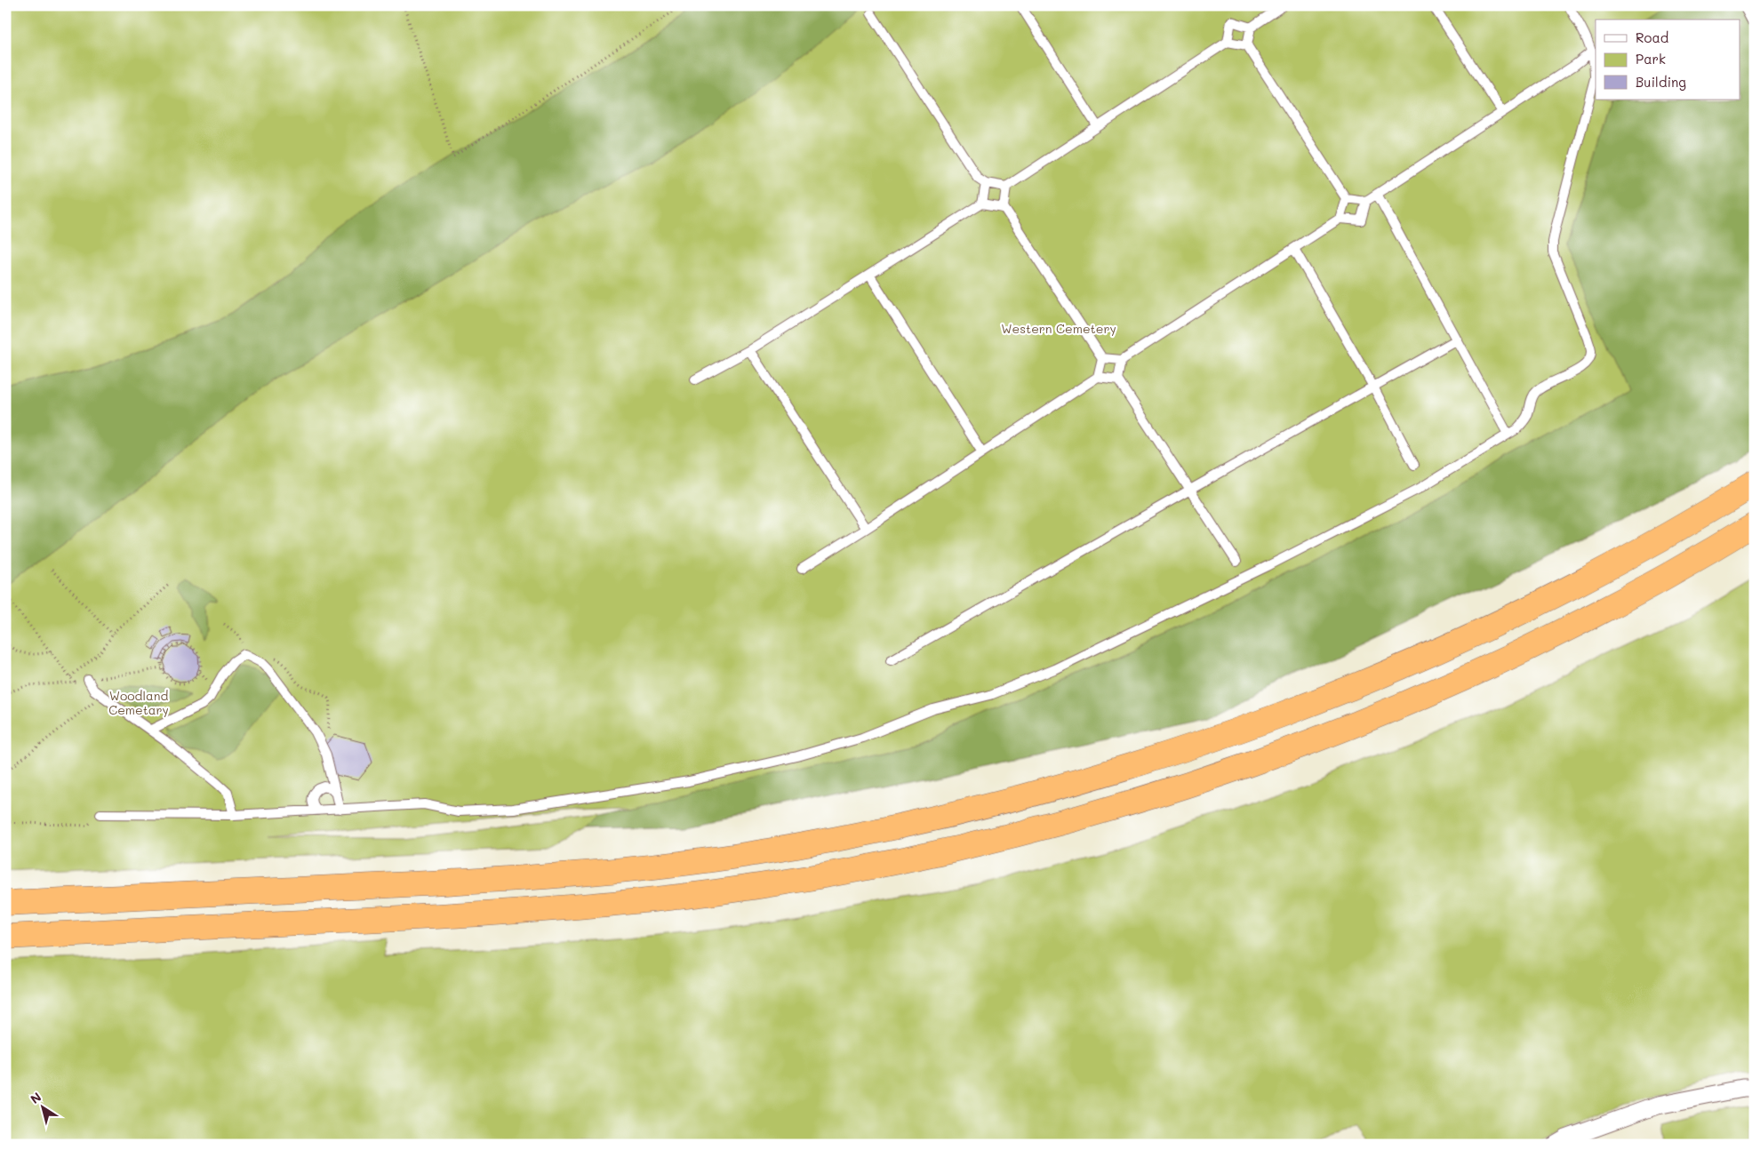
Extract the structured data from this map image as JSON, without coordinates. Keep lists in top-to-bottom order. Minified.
{"parks":["Western Cemetery","Woodland Cemetary"],"legend":["Road","Park","Building"],"north":"top left"}
